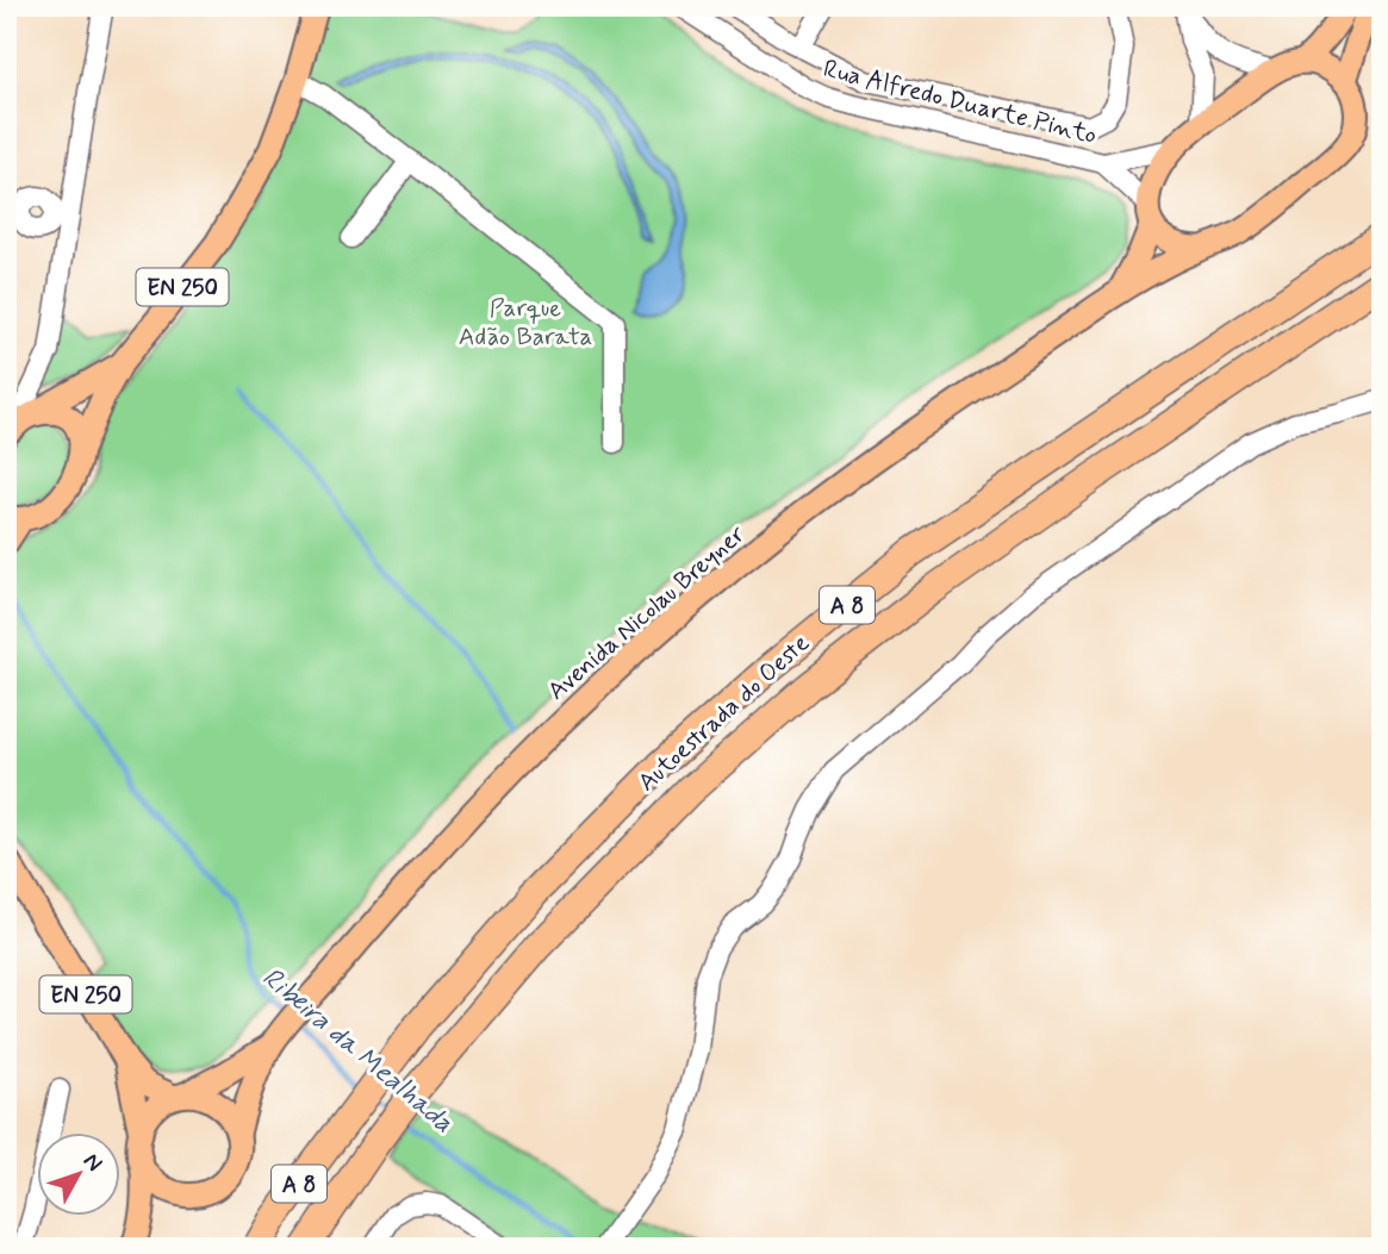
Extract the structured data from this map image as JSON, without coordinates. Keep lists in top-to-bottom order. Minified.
{"streets":{"highway":["A 8","Autoestrada do Oeste"],"main road":["EN 250","Avenida Nicolau Breyner"],"street":["Rua Alfredo Duarte Pinto"]},"crossings":[["Rua Alfredo Duarte Pinto","Avenida Nicolau Breyner"]],"water":["Ribeira da Mealhada"],"parks":["Parque Adão Barata"],"north":"top right"}
